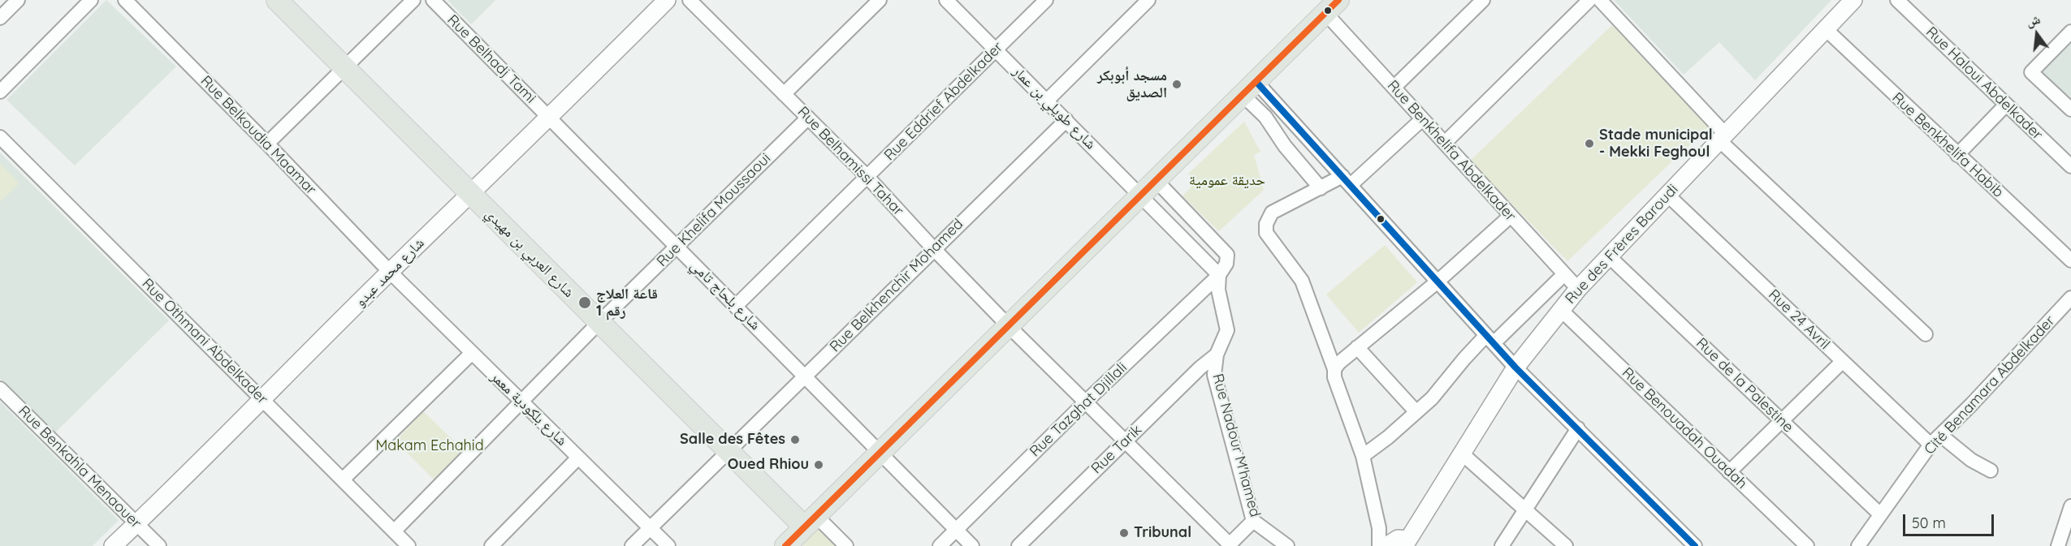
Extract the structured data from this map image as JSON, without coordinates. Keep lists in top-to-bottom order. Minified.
{"streets":{"main road":["شارع العربي بن مهيدي"],"street":["Rue Belhadj Tami","Rue Haloui Abdelkader","Rue Eddrief Abdelkader","شارع طويلي بن عمار","Rue Belkoudia Maamar","Rue Benkhelifa Habib","Rue Benkhelifa Abdelkader","Rue Belhamissi Tahar","Rue Khelifa Moussaoui","Rue des Frères Baroudi","شارع محمد عبدو","Rue Belkhenchir Mohamed","شارع بلحاج تامي","Rue 24 Avril","Rue Othmani Abdelkader","Rue de la Palestine","Cité Benamara Abdelkader","شارع بلكودية معمر","Rue Tazghat Djillali","Rue Benouadah Ouadah","Rue Nadour M'hamed","Rue Tarik","Rue Benkahla Menaouer"]},"crossings":[["Rue Belhadj Tami","شارع محمد عبدو"],["Rue Belhadj Tami","شارع بلحاج تامي"],["Rue Eddrief Abdelkader","شارع طويلي بن عمار"],["Rue Eddrief Abdelkader","Rue Belhamissi Tahar"],["Rue Eddrief Abdelkader","شارع بلحاج تامي"],["شارع طويلي بن عمار","Rue Belkhenchir Mohamed"],["Rue Belkoudia Maamar","شارع محمد عبدو"],["Rue Belkoudia Maamar","شارع بلكودية معمر"],["Rue Benkhelifa Habib","Rue des Frères Baroudi"],["Rue Benkhelifa Abdelkader","Rue des Frères Baroudi"],["Rue Belhamissi Tahar","Rue Khelifa Moussaoui"],["Rue Belhamissi Tahar","Rue Belkhenchir Mohamed"],["Rue Belhamissi Tahar","Rue Tazghat Djillali"],["Rue Belhamissi Tahar","Rue Tarik"],["Rue Khelifa Moussaoui","شارع العربي بن مهيدي"],["Rue Khelifa Moussaoui","شارع بلحاج تامي"],["Rue Khelifa Moussaoui","Rue Othmani Abdelkader"],["Rue Khelifa Moussaoui","شارع بلكودية معمر"],["Rue des Frères Baroudi","Rue 24 Avril"],["Rue des Frères Baroudi","Rue de la Palestine"],["Rue des Frères Baroudi","Rue Benouadah Ouadah"],["شارع العربي بن مهيدي","شارع محمد عبدو"],["شارع العربي بن مهيدي","Rue Belkhenchir Mohamed"],["شارع محمد عبدو","شارع بلحاج تامي"],["شارع محمد عبدو","Rue Othmani Abdelkader"],["شارع محمد عبدو","شارع بلكودية معمر"],["شارع محمد عبدو","Rue Benkahla Menaouer"],["Rue Belkhenchir Mohamed","شارع بلحاج تامي"],["Rue Belkhenchir Mohamed","شارع بلكودية معمر"],["شارع بلحاج تامي","Rue Tazghat Djillali"],["Rue 24 Avril","Cité Benamara Abdelkader"],["Rue de la Palestine","Cité Benamara Abdelkader"],["Rue Tazghat Djillali","Rue Nadour M'hamed"],["Rue Nadour M'hamed","Rue Tarik"]],"parks":["حديقة عمومية","Makam Echahid"],"places":["مسجد أبوبكر الصديق","Stade municipal - Mekki Feghoul","قاعة العلاج رقم 1","Salle des Fêtes","Oued Rhiou","Tribunal"],"scale_bar":"50 m","north":"top"}
